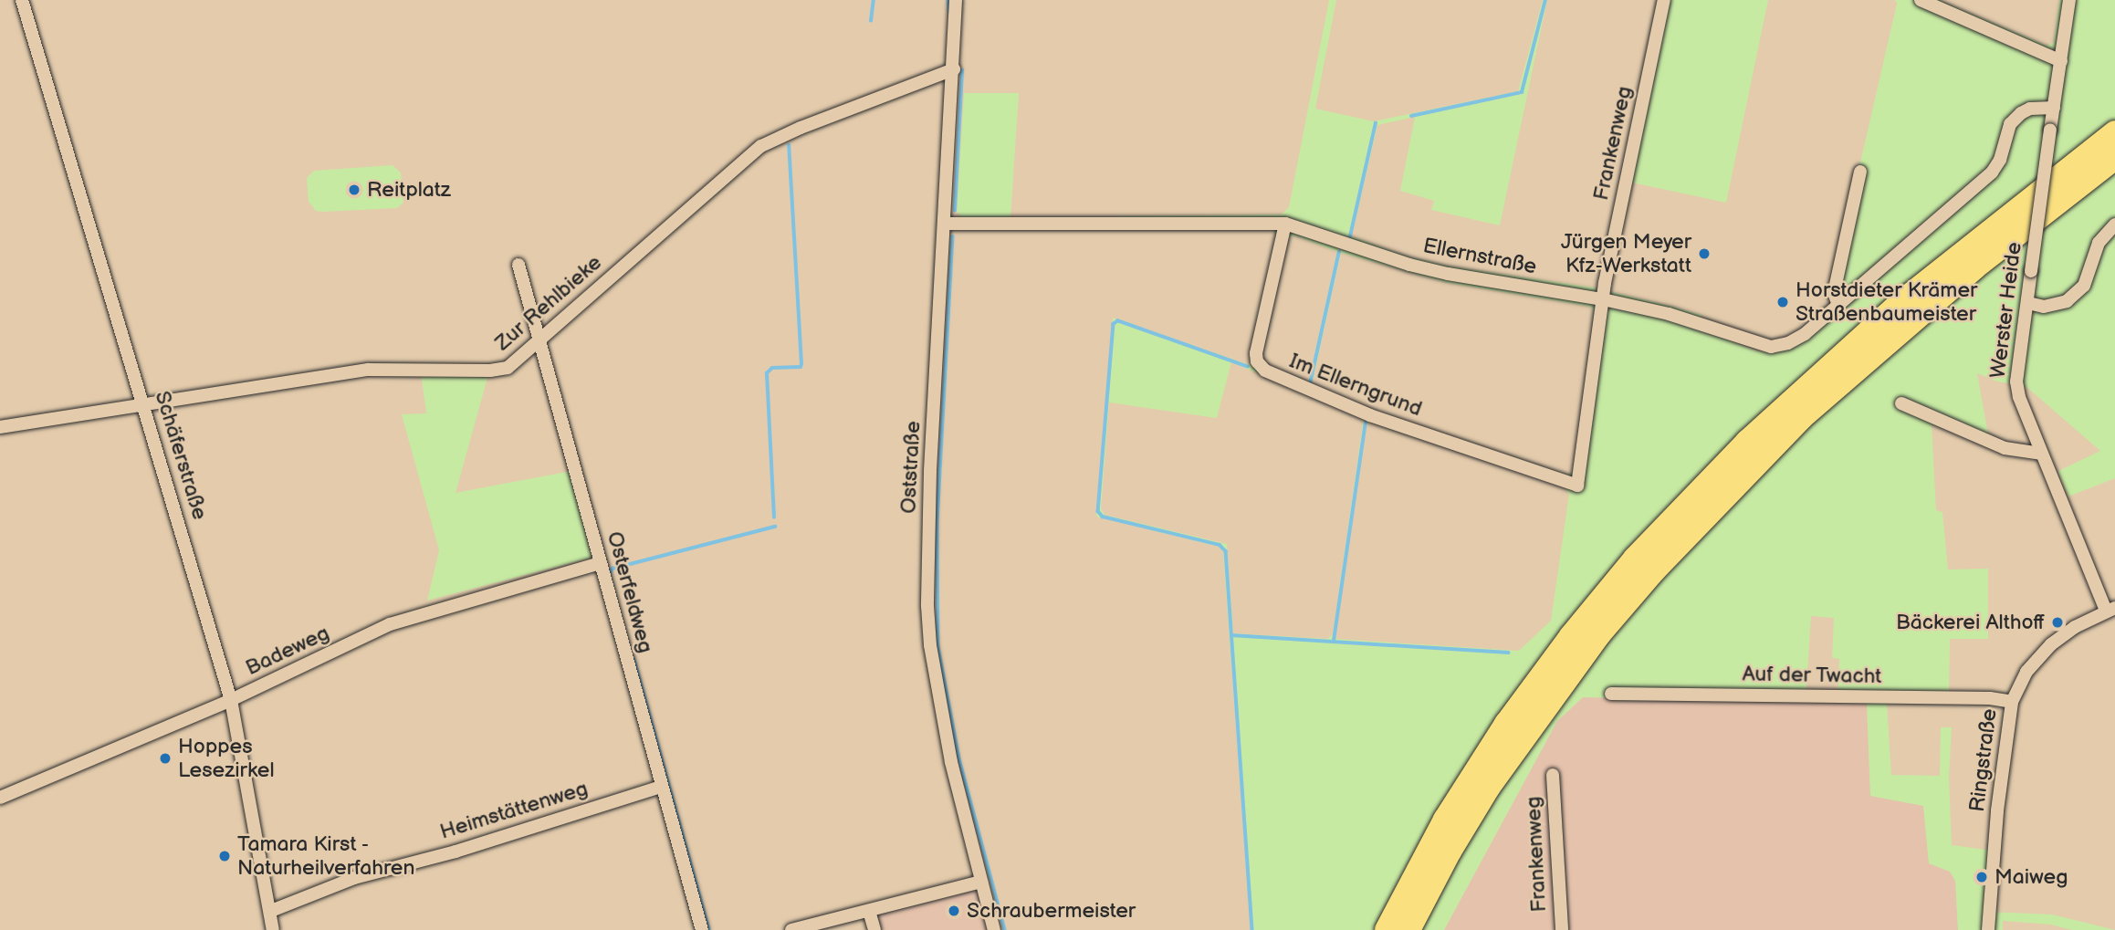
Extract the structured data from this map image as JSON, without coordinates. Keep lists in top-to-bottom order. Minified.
{"streets":{"street":["Frankenweg","Ellernstraße","Zur Rehlbieke","Werster Heide","Im Ellerngrund","Schäferstraße","Oststraße","Osterfeldweg","Badeweg","Auf der Twacht","Ringstraße","Heimstättenweg"]},"crossings":[["Frankenweg","Ellernstraße"],["Frankenweg","Im Ellerngrund"],["Ellernstraße","Werster Heide"],["Ellernstraße","Im Ellerngrund"],["Ellernstraße","Oststraße"],["Zur Rehlbieke","Schäferstraße"],["Zur Rehlbieke","Oststraße"],["Zur Rehlbieke","Osterfeldweg"],["Werster Heide","Ringstraße"],["Schäferstraße","Badeweg"],["Schäferstraße","Heimstättenweg"],["Osterfeldweg","Badeweg"],["Osterfeldweg","Heimstättenweg"],["Auf der Twacht","Ringstraße"]],"places":["Reitplatz","Jürgen Meyer Kfz-Werkstatt","Horstdieter Krämer Straßenbaumeister","Bäckerei Althoff","Hoppes Lesezirkel","Tamara Kirst - Naturheilverfahren","Maiweg","Schraubermeister"]}
